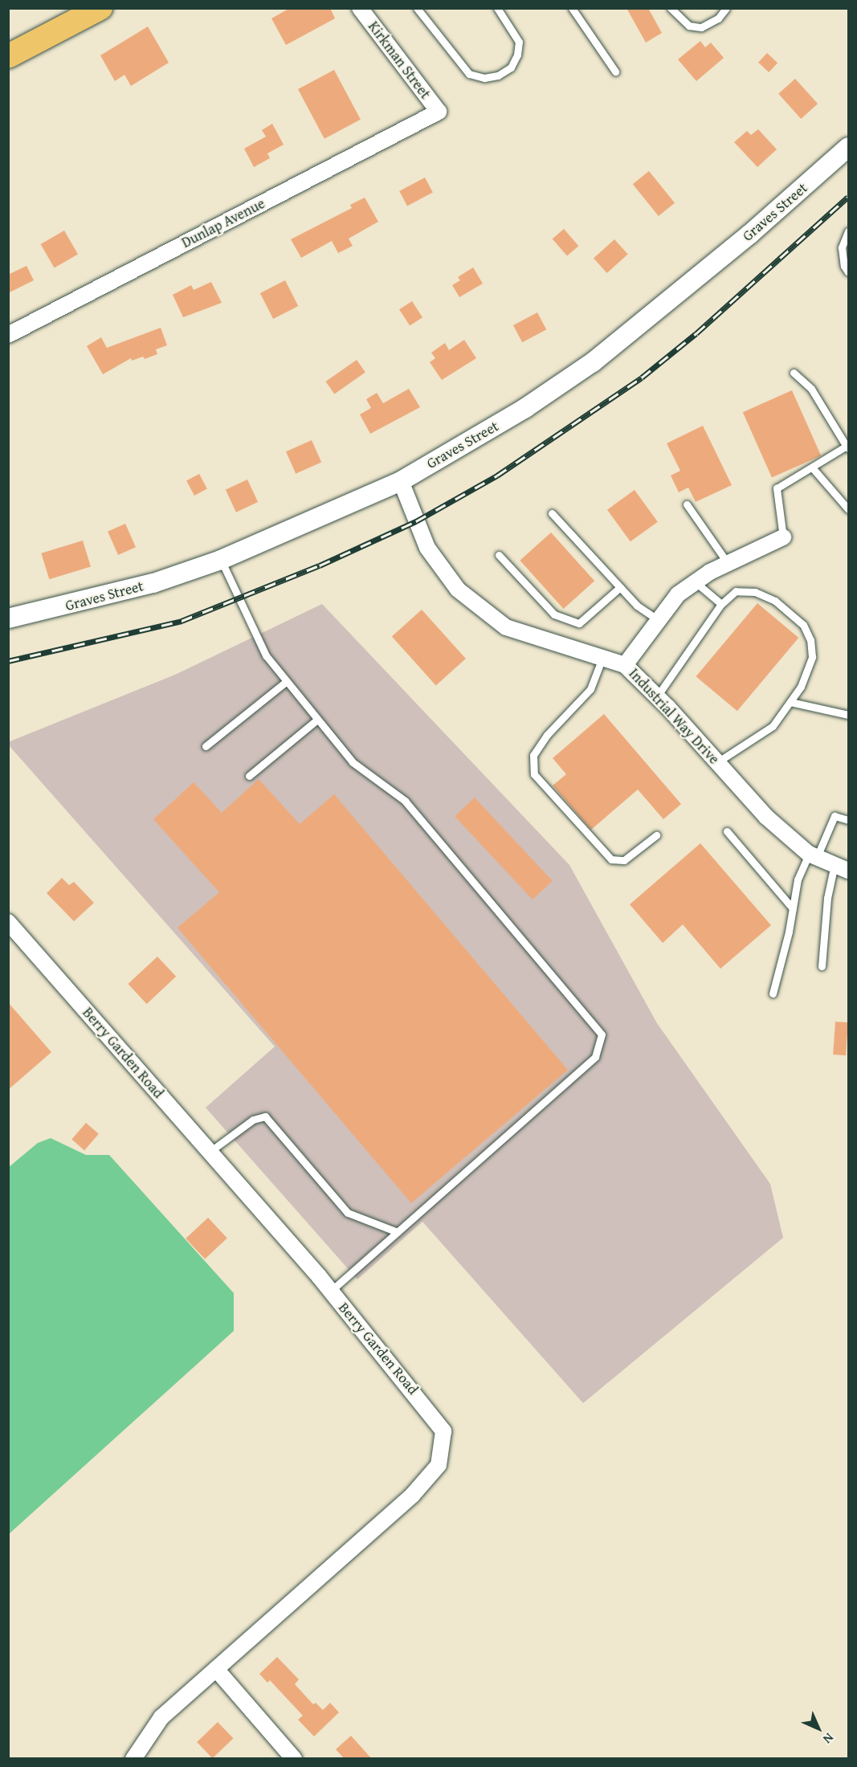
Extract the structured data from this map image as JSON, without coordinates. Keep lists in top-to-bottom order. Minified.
{"streets":{"street":["Kirkman Street","Graves Street","Dunlap Avenue","Industrial Way Drive","Berry Garden Road"]},"crossings":[["Kirkman Street","Dunlap Avenue"],["Graves Street","Industrial Way Drive"]],"north":"bottom right"}
